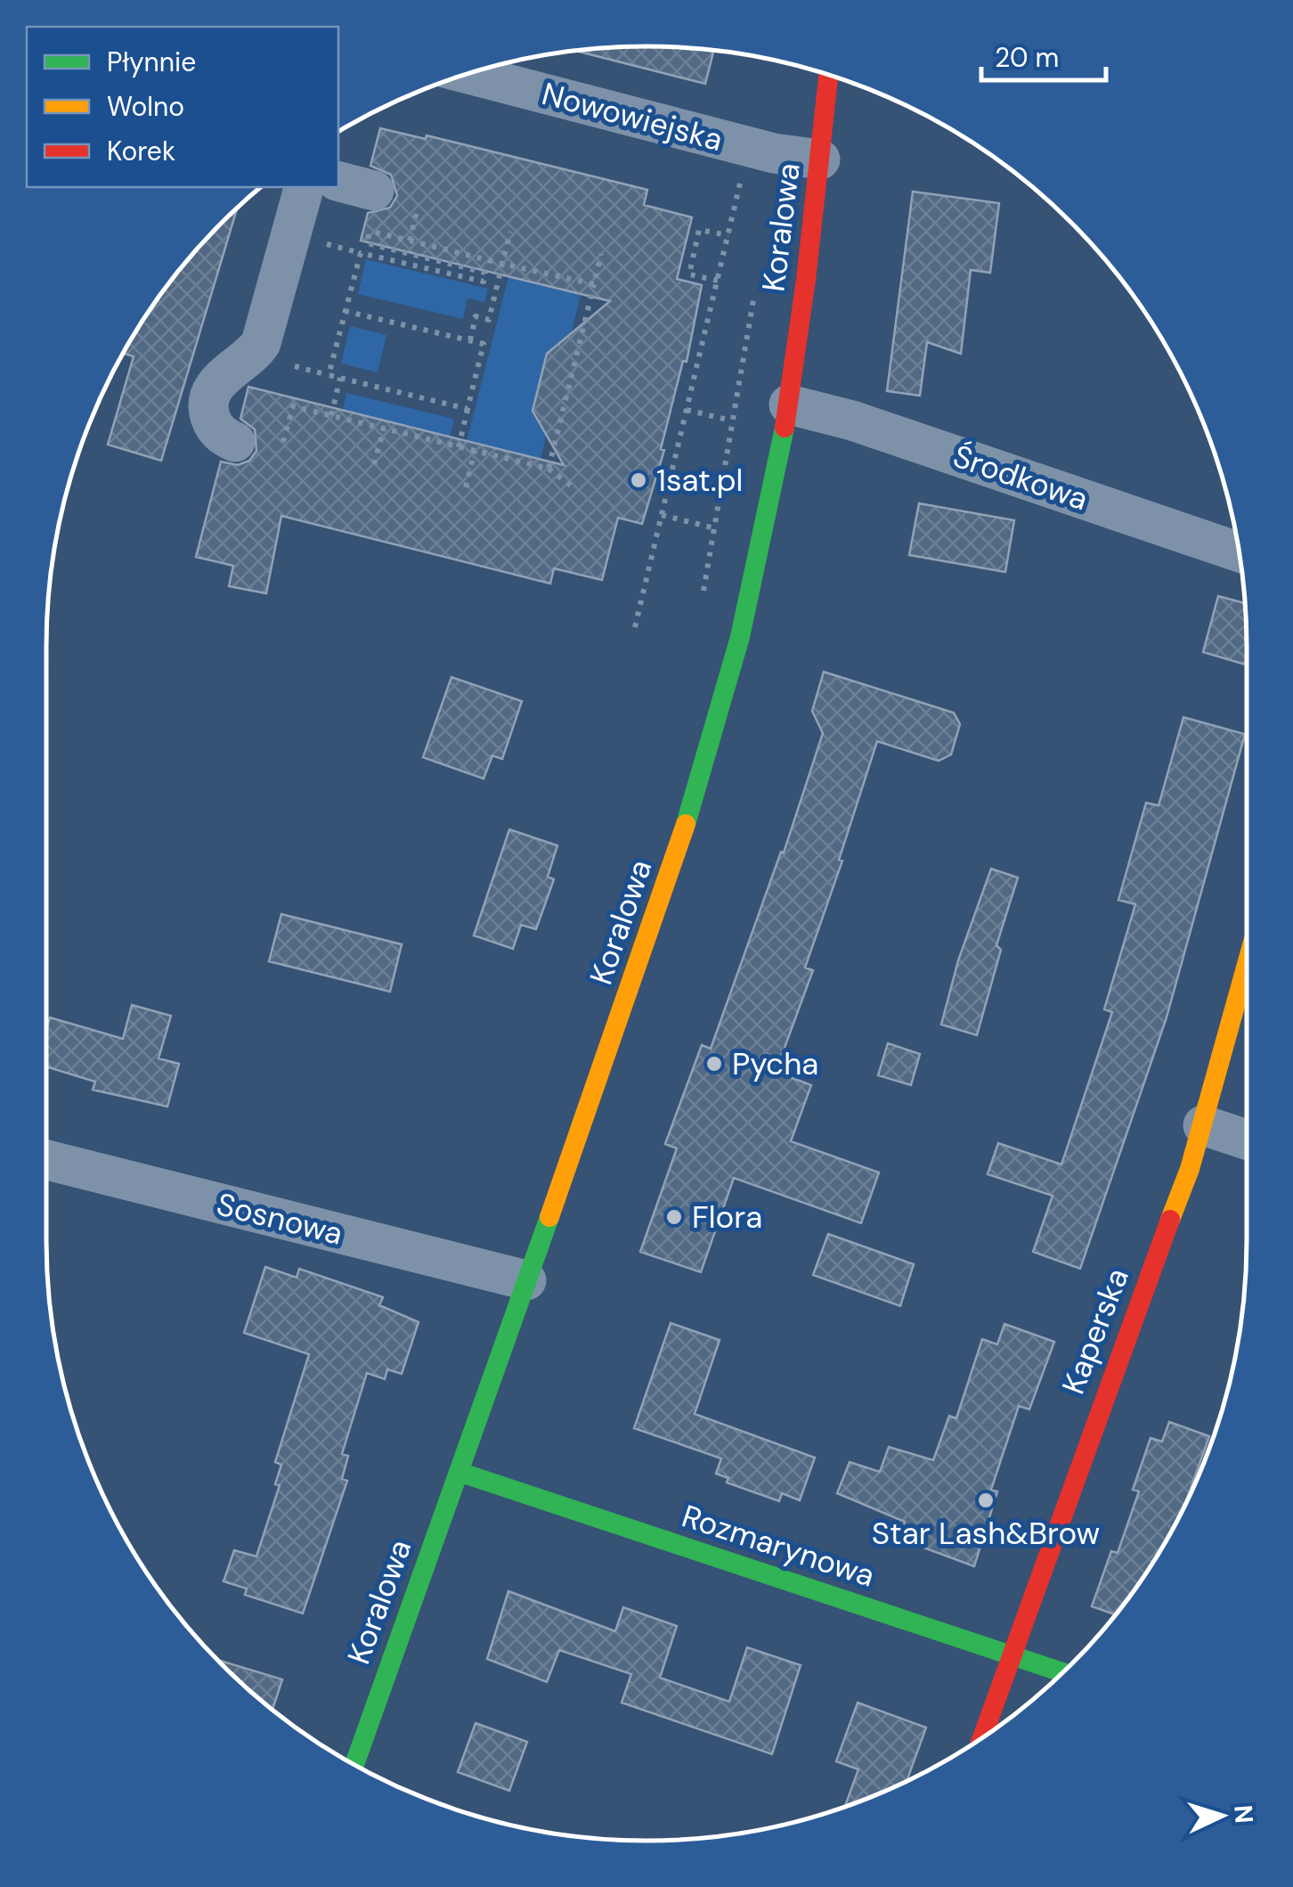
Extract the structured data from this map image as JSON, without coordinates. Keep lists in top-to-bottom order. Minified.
{"streets":{"street":["Nowowiejska","Koralowa","Środkowa","Sosnowa","Kaperska","Rozmarynowa"]},"crossings":[["Nowowiejska","Koralowa"],["Koralowa","Środkowa"],["Koralowa","Sosnowa"],["Koralowa","Rozmarynowa"],["Kaperska","Rozmarynowa"]],"places":["1sat.pl","Pycha","Flora","Star Lash&Brow"],"legend":["Płynnie","Wolno","Korek"],"scale_bar":"20 m","north":"right"}
